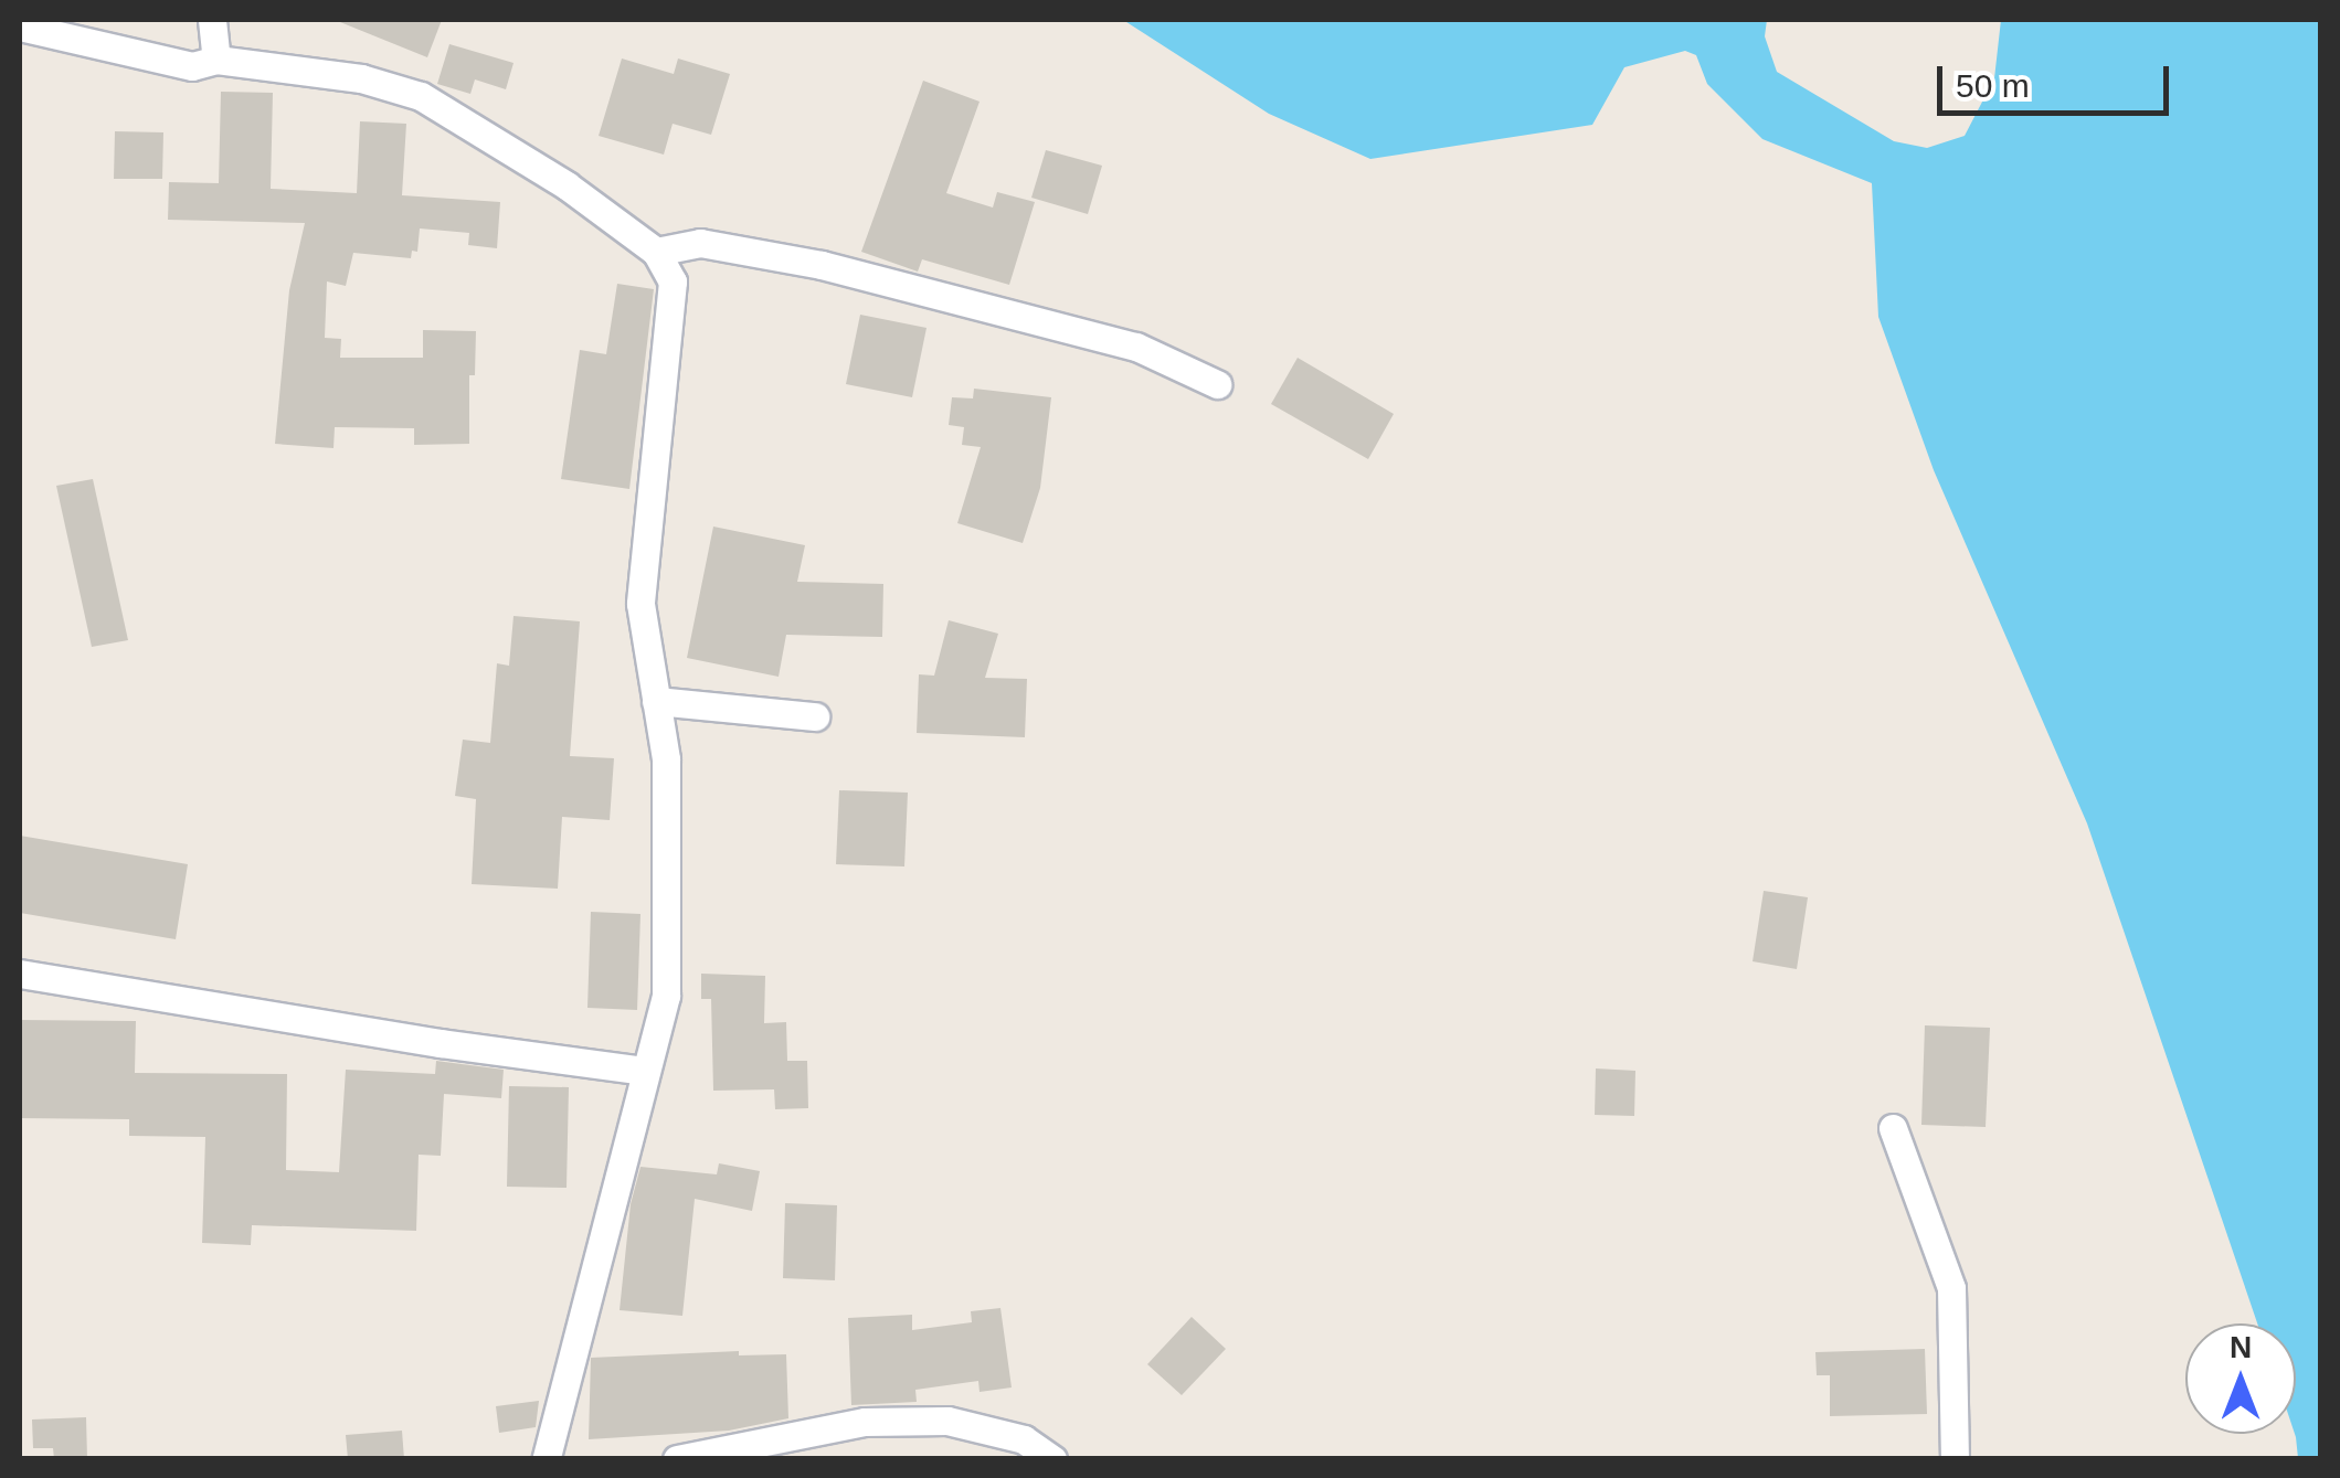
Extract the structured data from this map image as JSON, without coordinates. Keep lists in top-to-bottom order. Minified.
{"scale_bar":"50 m","north":"top"}
